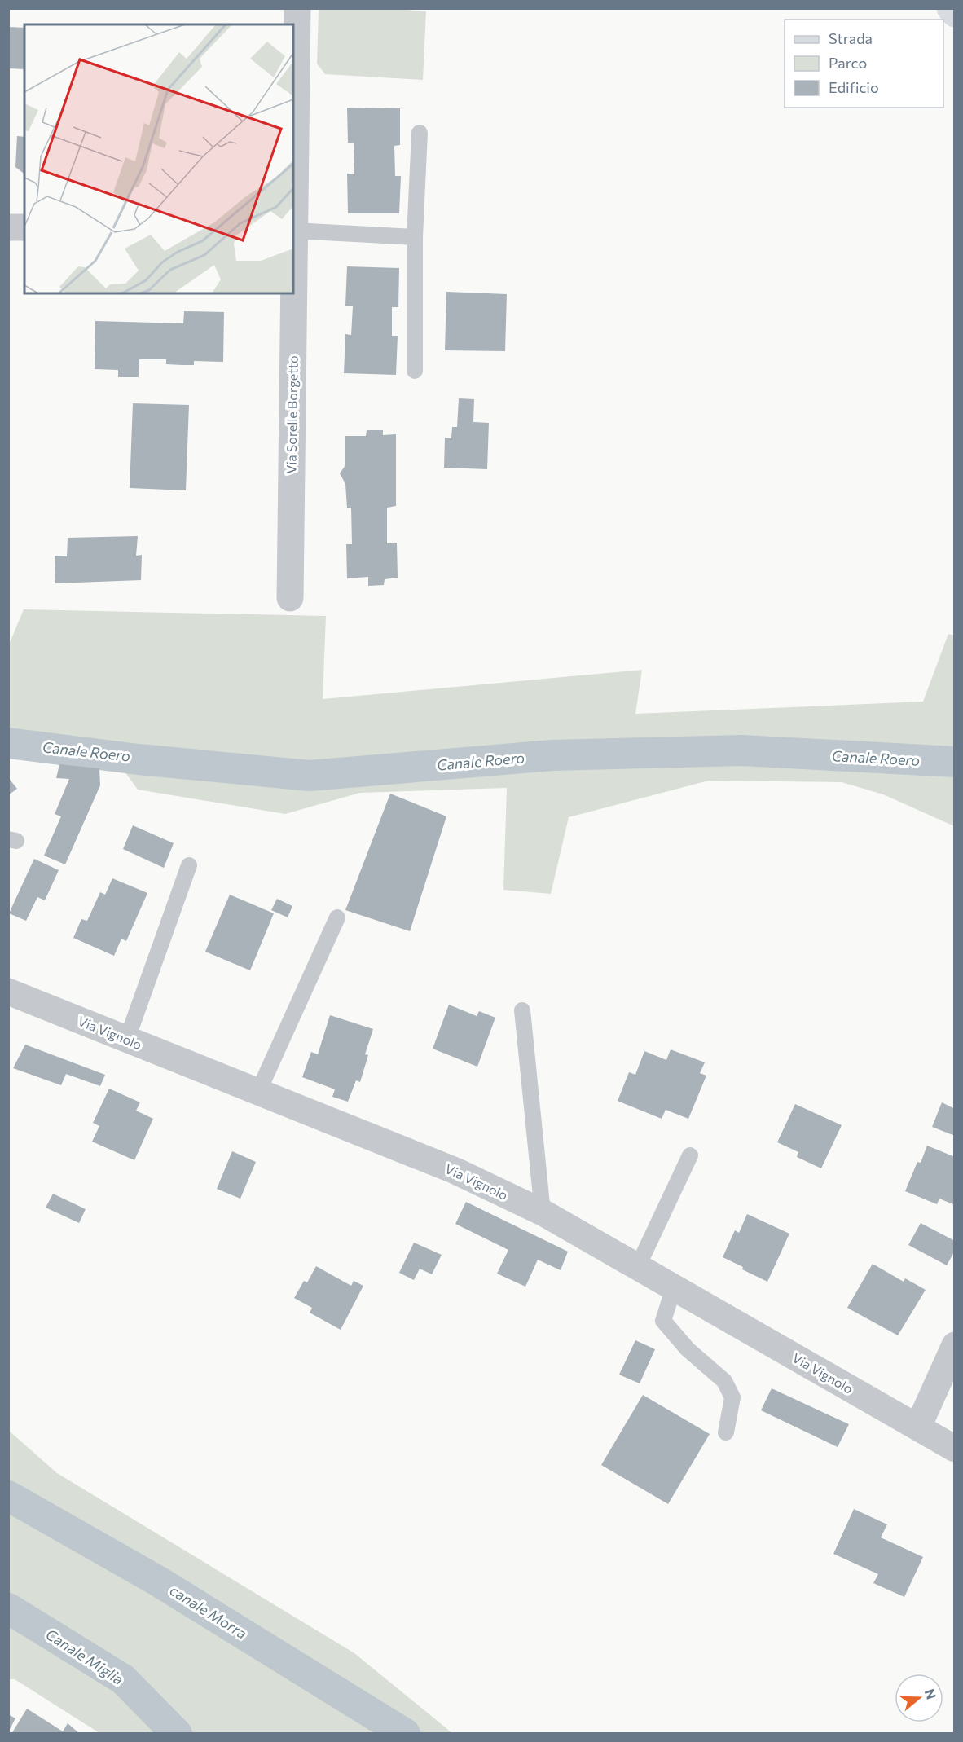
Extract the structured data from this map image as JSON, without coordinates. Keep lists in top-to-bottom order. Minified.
{"streets":{"street":["Via Sorelle Borgetto","Via Vignolo"]},"water":["Canale Roero","canale Morra","Canale Miglia"],"legend":["Strada","Parco","Edificio"],"north":"right"}
